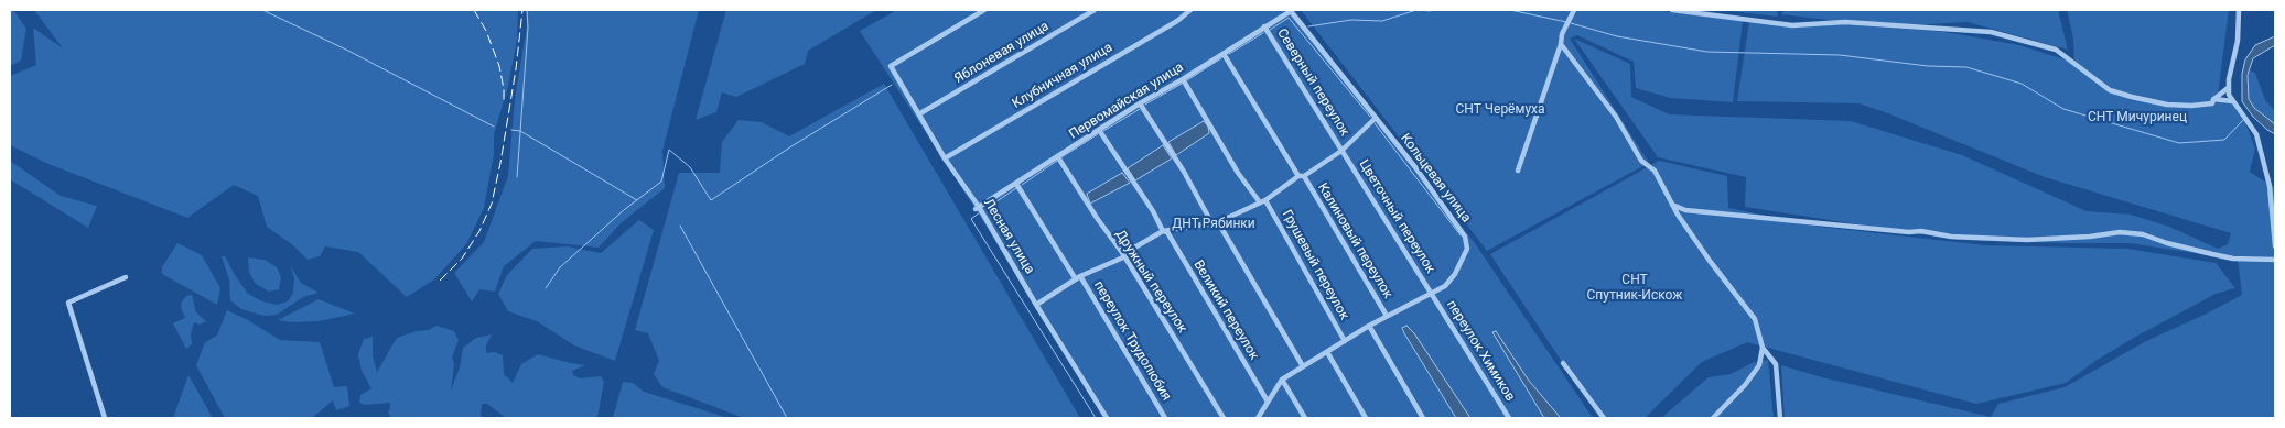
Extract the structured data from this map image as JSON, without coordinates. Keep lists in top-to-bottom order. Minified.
{"streets":{"street":["Яблоневая улица","Клубничная улица","Северный переулок","Первомайская улица","Кольцевая улица","Цветочный переулок","Лесная улица","Калиновый переулок","Грушевый переулок","Дружный переулок","Великий переулок","переулок Трудолюбия","переулок Химиков"]},"crossings":[["Яблоневая улица","Лесная улица"],["Клубничная улица","Лесная улица"],["Северный переулок","Первомайская улица"],["Северный переулок","Цветочный переулок"],["Первомайская улица","Кольцевая улица"],["Первомайская улица","Лесная улица"],["Первомайская улица","Калиновый переулок"],["Первомайская улица","Грушевый переулок"],["Первомайская улица","Дружный переулок"],["Первомайская улица","Великий переулок"],["Первомайская улица","переулок Трудолюбия"],["Кольцевая улица","Цветочный переулок"],["Кольцевая улица","Калиновый переулок"],["Кольцевая улица","Грушевый переулок"],["Кольцевая улица","Великий переулок"],["Кольцевая улица","переулок Химиков"],["Цветочный переулок","переулок Химиков"]],"parks":["СНТ Черёмуха","СНТ Мичуринец","ДНТ Рябинки","СНТ Спутник-Искож"]}
